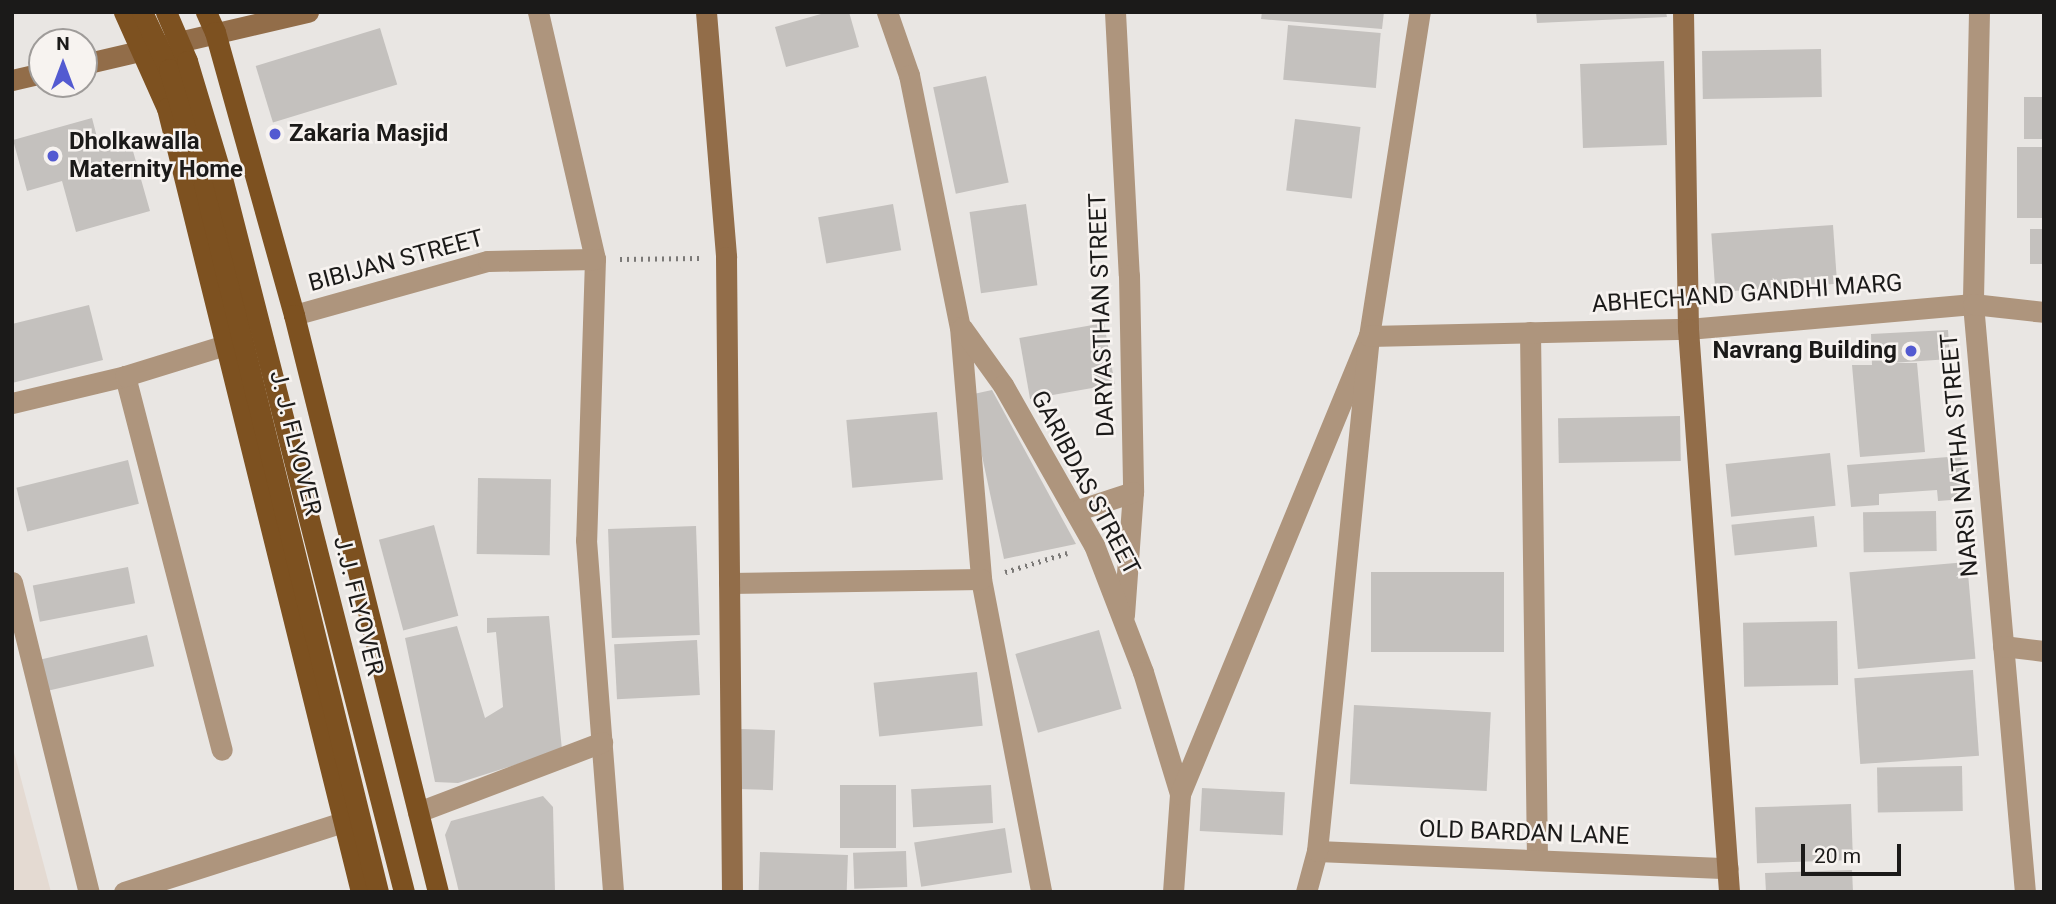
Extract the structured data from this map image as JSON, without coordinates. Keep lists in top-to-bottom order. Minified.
{"streets":{"main road":["J. J. FLYOVER","J.J. FLYOVER"],"street":["BIBIJAN STREET","ABHECHAND GANDHI MARG","DARYASTHAN STREET","NARSI NATHA STREET","GARIBDAS STREET","OLD BARDAN LANE"]},"crossings":[["ABHECHAND GANDHI MARG","NARSI NATHA STREET"],["DARYASTHAN STREET","GARIBDAS STREET"]],"places":["Zakaria Masjid","Dholkawalla Maternity Home","Navrang Building"],"scale_bar":"20 m","north":"top"}
